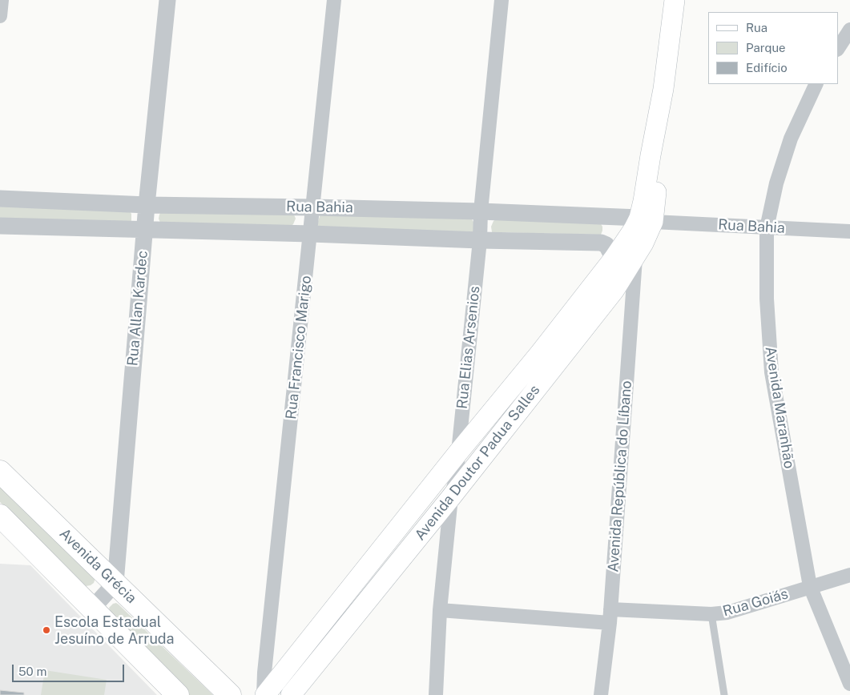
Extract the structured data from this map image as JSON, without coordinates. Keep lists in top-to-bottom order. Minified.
{"streets":{"main road":["Avenida Doutor Padua Salles","Avenida Grécia"],"street":["Rua Bahia","Rua Allan Kardec","Rua Francisco Marigo","Rua Elias Arsenios","Avenida Maranhão","Avenida República do Líbano","Rua Goiás"]},"crossings":[["Rua Bahia","Rua Allan Kardec"],["Rua Bahia","Rua Francisco Marigo"],["Rua Bahia","Rua Elias Arsenios"],["Rua Bahia","Avenida Maranhão"],["Rua Bahia","Avenida Doutor Padua Salles"],["Rua Allan Kardec","Avenida Grécia"],["Rua Francisco Marigo","Avenida Doutor Padua Salles"],["Rua Elias Arsenios","Avenida Doutor Padua Salles"],["Avenida Maranhão","Rua Goiás"],["Avenida Doutor Padua Salles","Avenida República do Líbano"],["Avenida República do Líbano","Rua Goiás"]],"places":["Escola Estadual Jesuíno de Arruda"],"legend":["Rua","Parque","Edifício"],"scale_bar":"50 m"}
